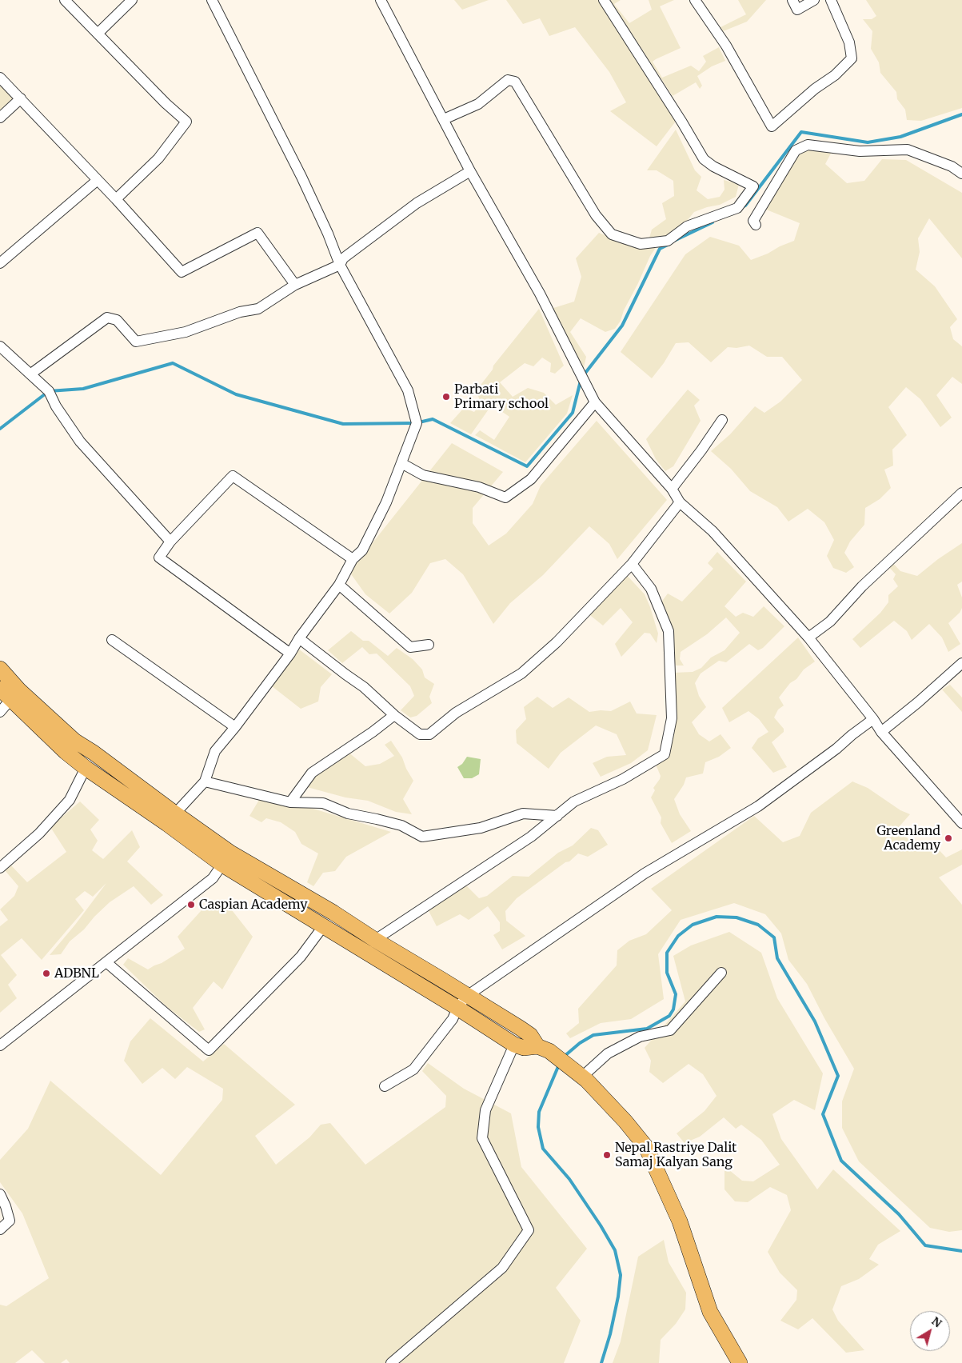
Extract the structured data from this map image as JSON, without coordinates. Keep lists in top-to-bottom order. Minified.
{"places":["Parbati Primary school","Greenland Academy","Caspian Academy","ADBNL","Nepal Rastriye Dalit Samaj Kalyan Sang"],"north":"top right"}
